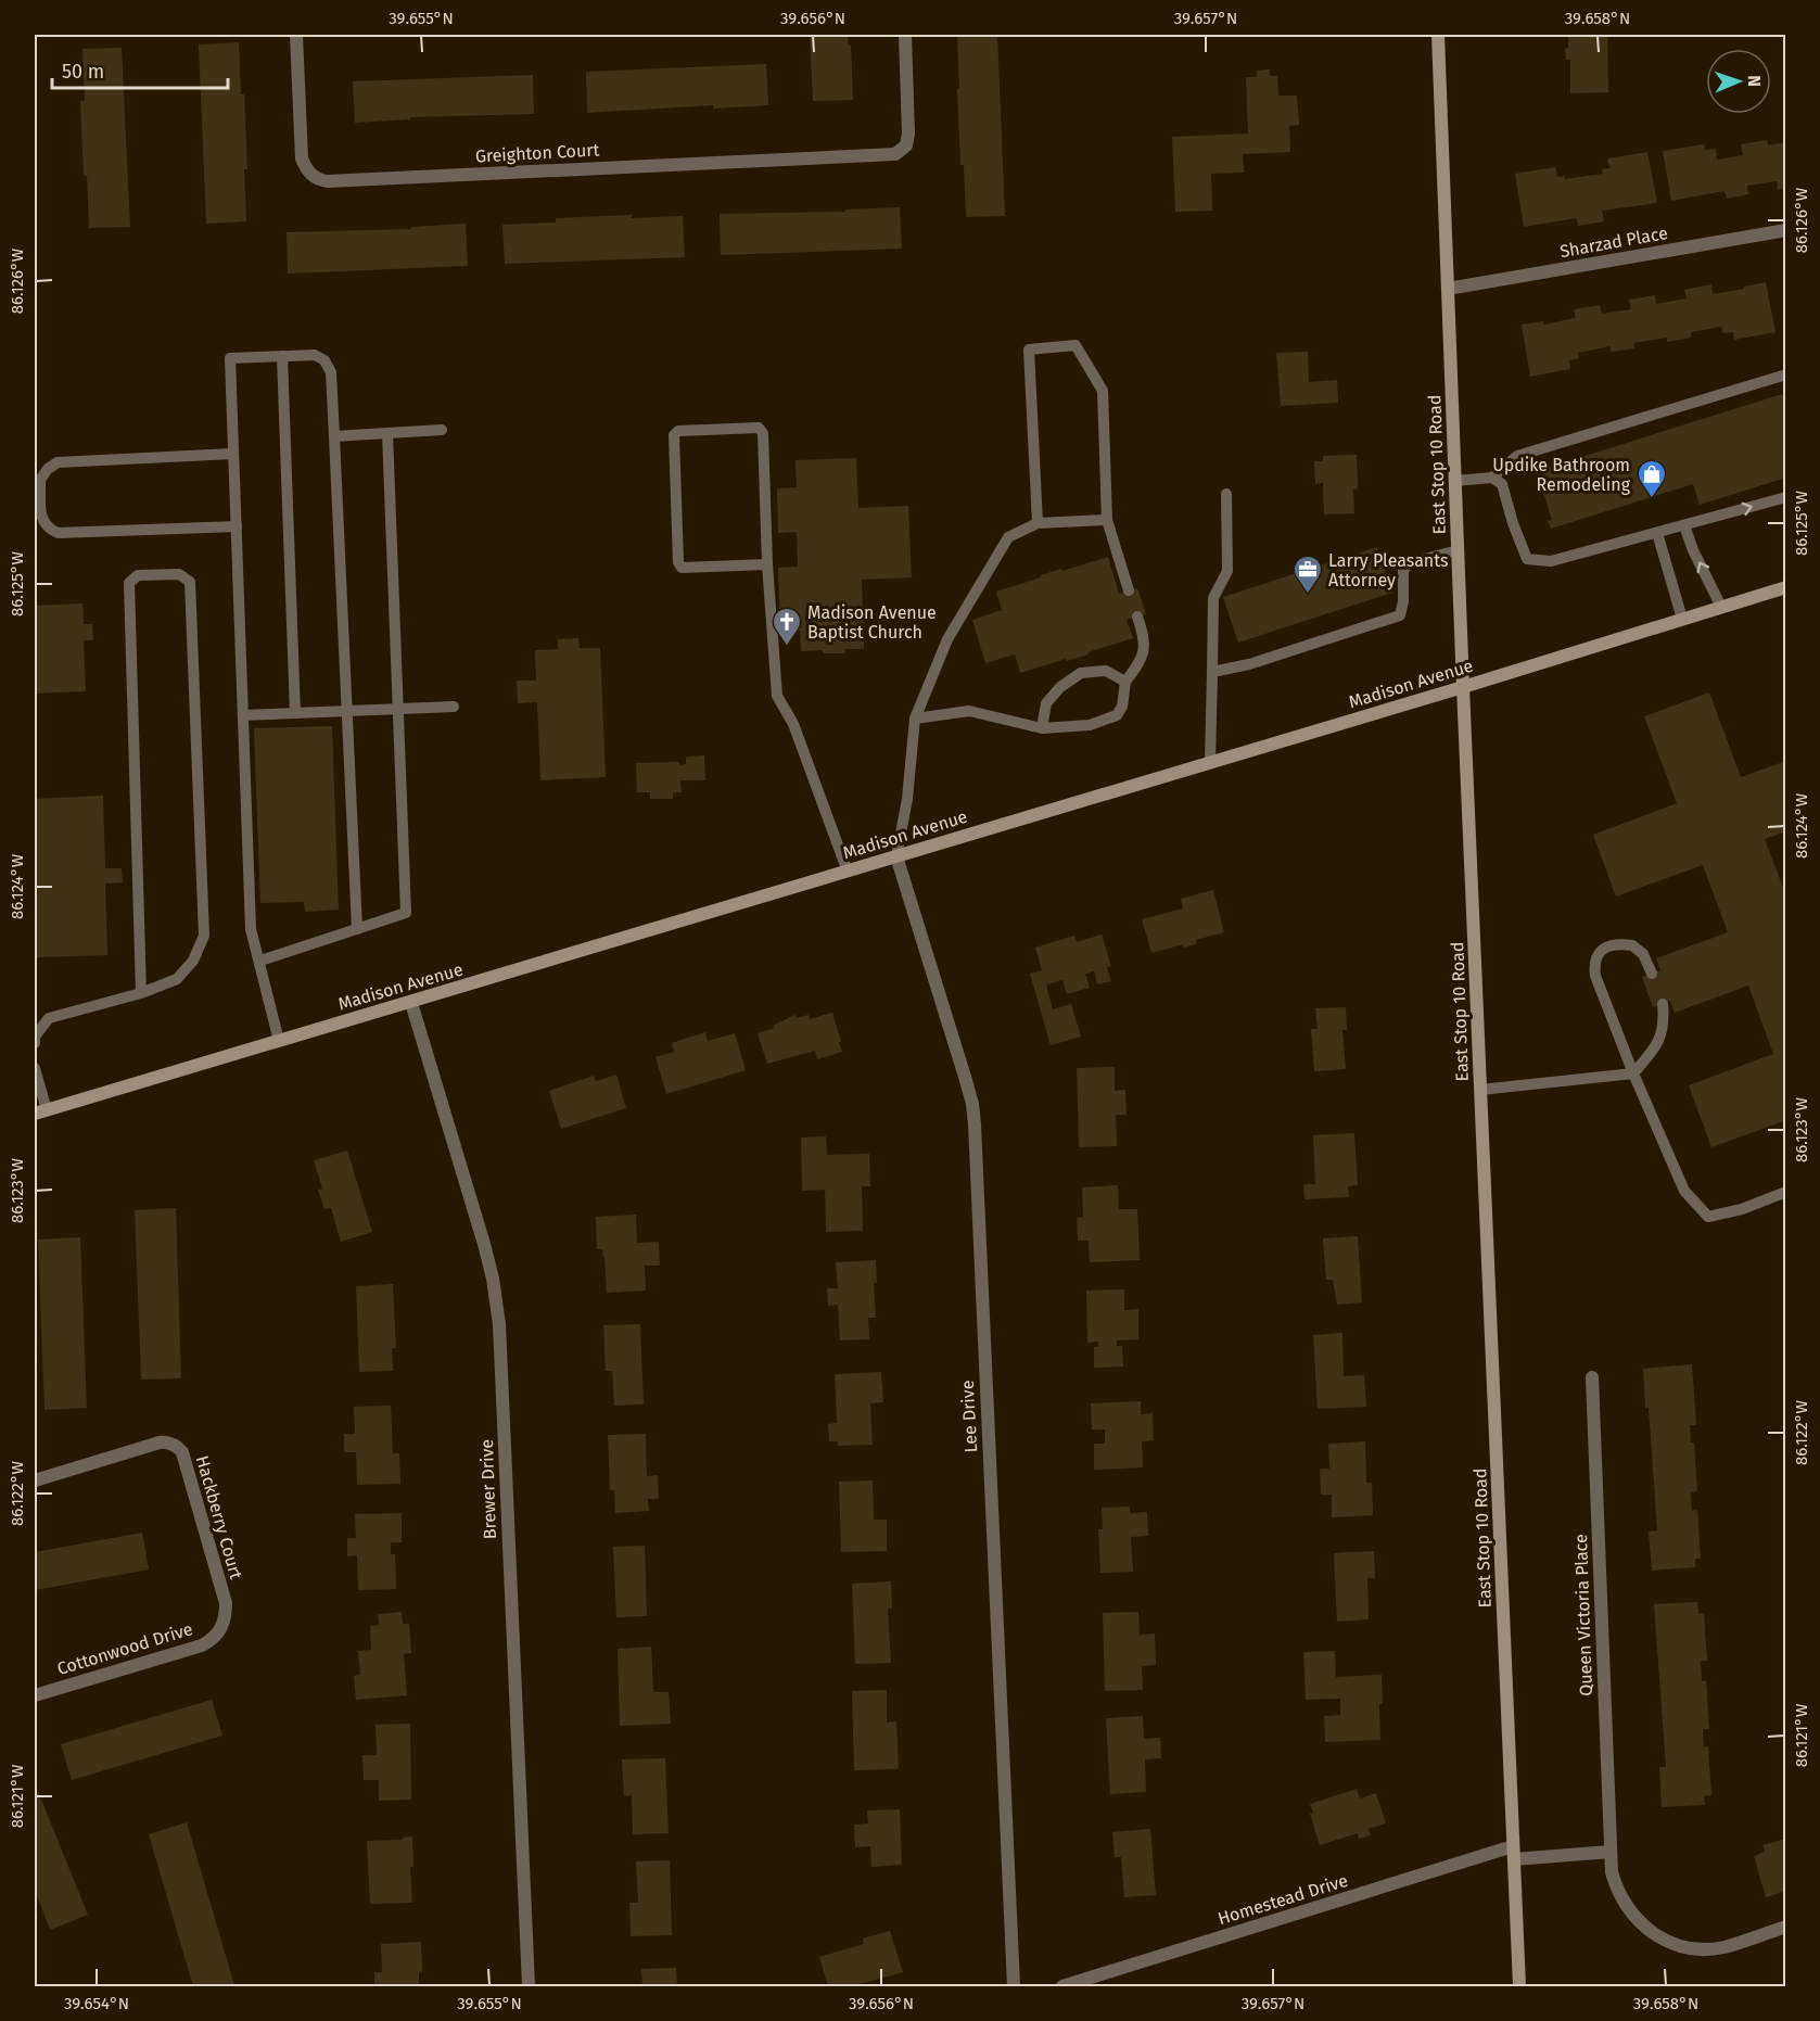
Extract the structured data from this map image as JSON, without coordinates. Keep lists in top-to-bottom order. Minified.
{"streets":{"street":["Greighton Court","Sharzad Place","East Stop 10 Road","Madison Avenue","Lee Drive","Brewer Drive","Hackberry Court","Queen Victoria Place","Cottonwood Drive","Homestead Drive"]},"crossings":[["Sharzad Place","East Stop 10 Road"],["East Stop 10 Road","Madison Avenue"],["East Stop 10 Road","Homestead Drive"],["Madison Avenue","Lee Drive"],["Madison Avenue","Brewer Drive"],["Hackberry Court","Cottonwood Drive"],["Queen Victoria Place","Homestead Drive"]],"places":{"shop":["Updike Bathroom Remodeling"],"office":["Larry Pleasants Attorney"],"church":["Madison Avenue Baptist Church"]},"scale_bar":"50 m","north":"right","coordinates":["39.655°N","39.656°N","39.657°N","39.658°N","86.126°W","86.125°W","86.124°W","86.123°W","86.122°W","86.121°W","39.654°N"]}
